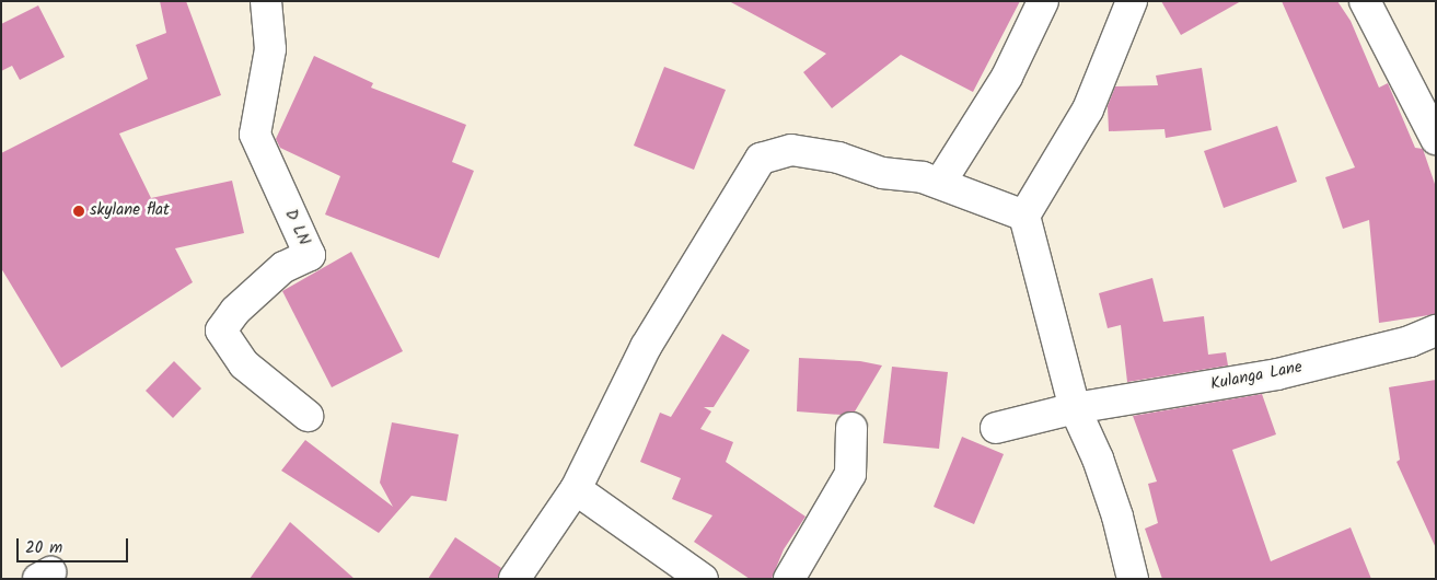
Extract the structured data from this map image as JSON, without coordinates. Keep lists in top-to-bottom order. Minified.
{"streets":{"street":["D LN","Kulanga Lane"]},"places":["skylane flat"],"scale_bar":"20 m"}
